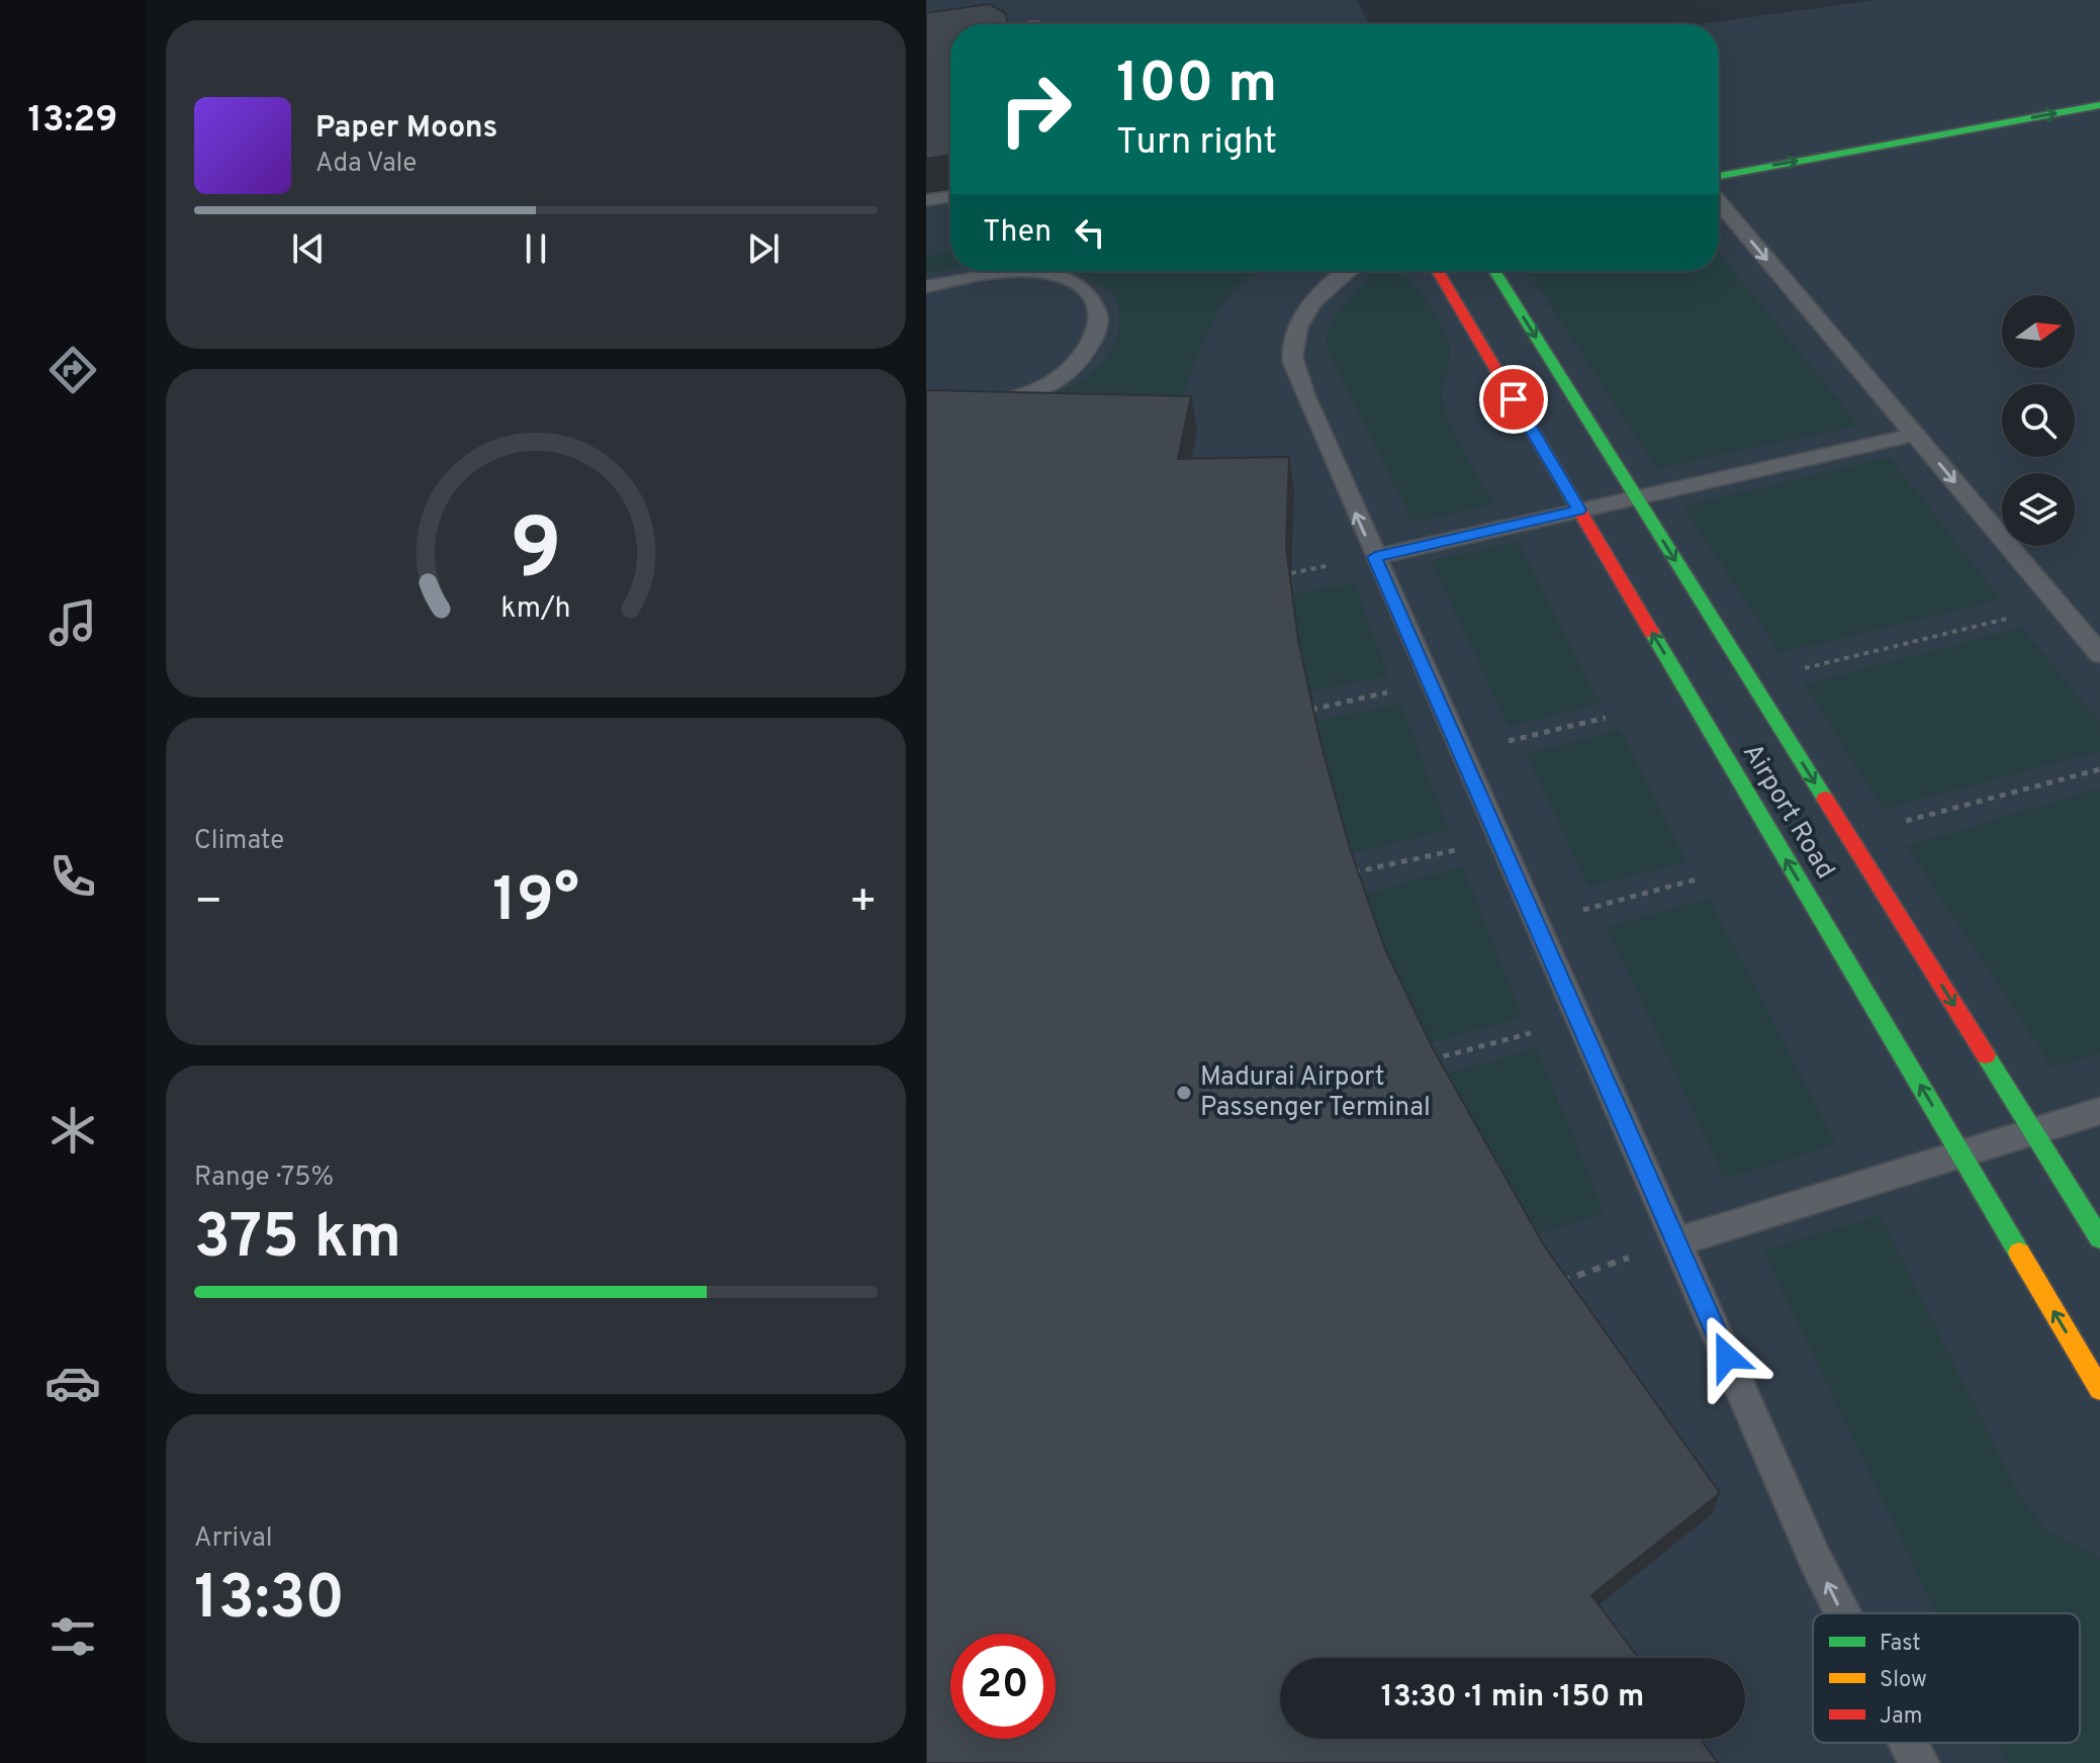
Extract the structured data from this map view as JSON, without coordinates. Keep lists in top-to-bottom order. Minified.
{"streets":{"main road":["Airport Road"]},"places":["Madurai Airport Passenger Terminal"],"legend":["Fast","Slow","Jam"],"north":"right","page":{"tabs":"13:29","turn":["100 m","Turn right"],"song":["Paper Moons","Ada Vale"],"then":"Then","tile":["Climate",["Range · 75%","375 km"],["Arrival","13:30"]],"heat":["−","19°","+"],"limit":"20","trip":"13:30 · 1 min · 150 m","gauge":["9","km/h"]}}
